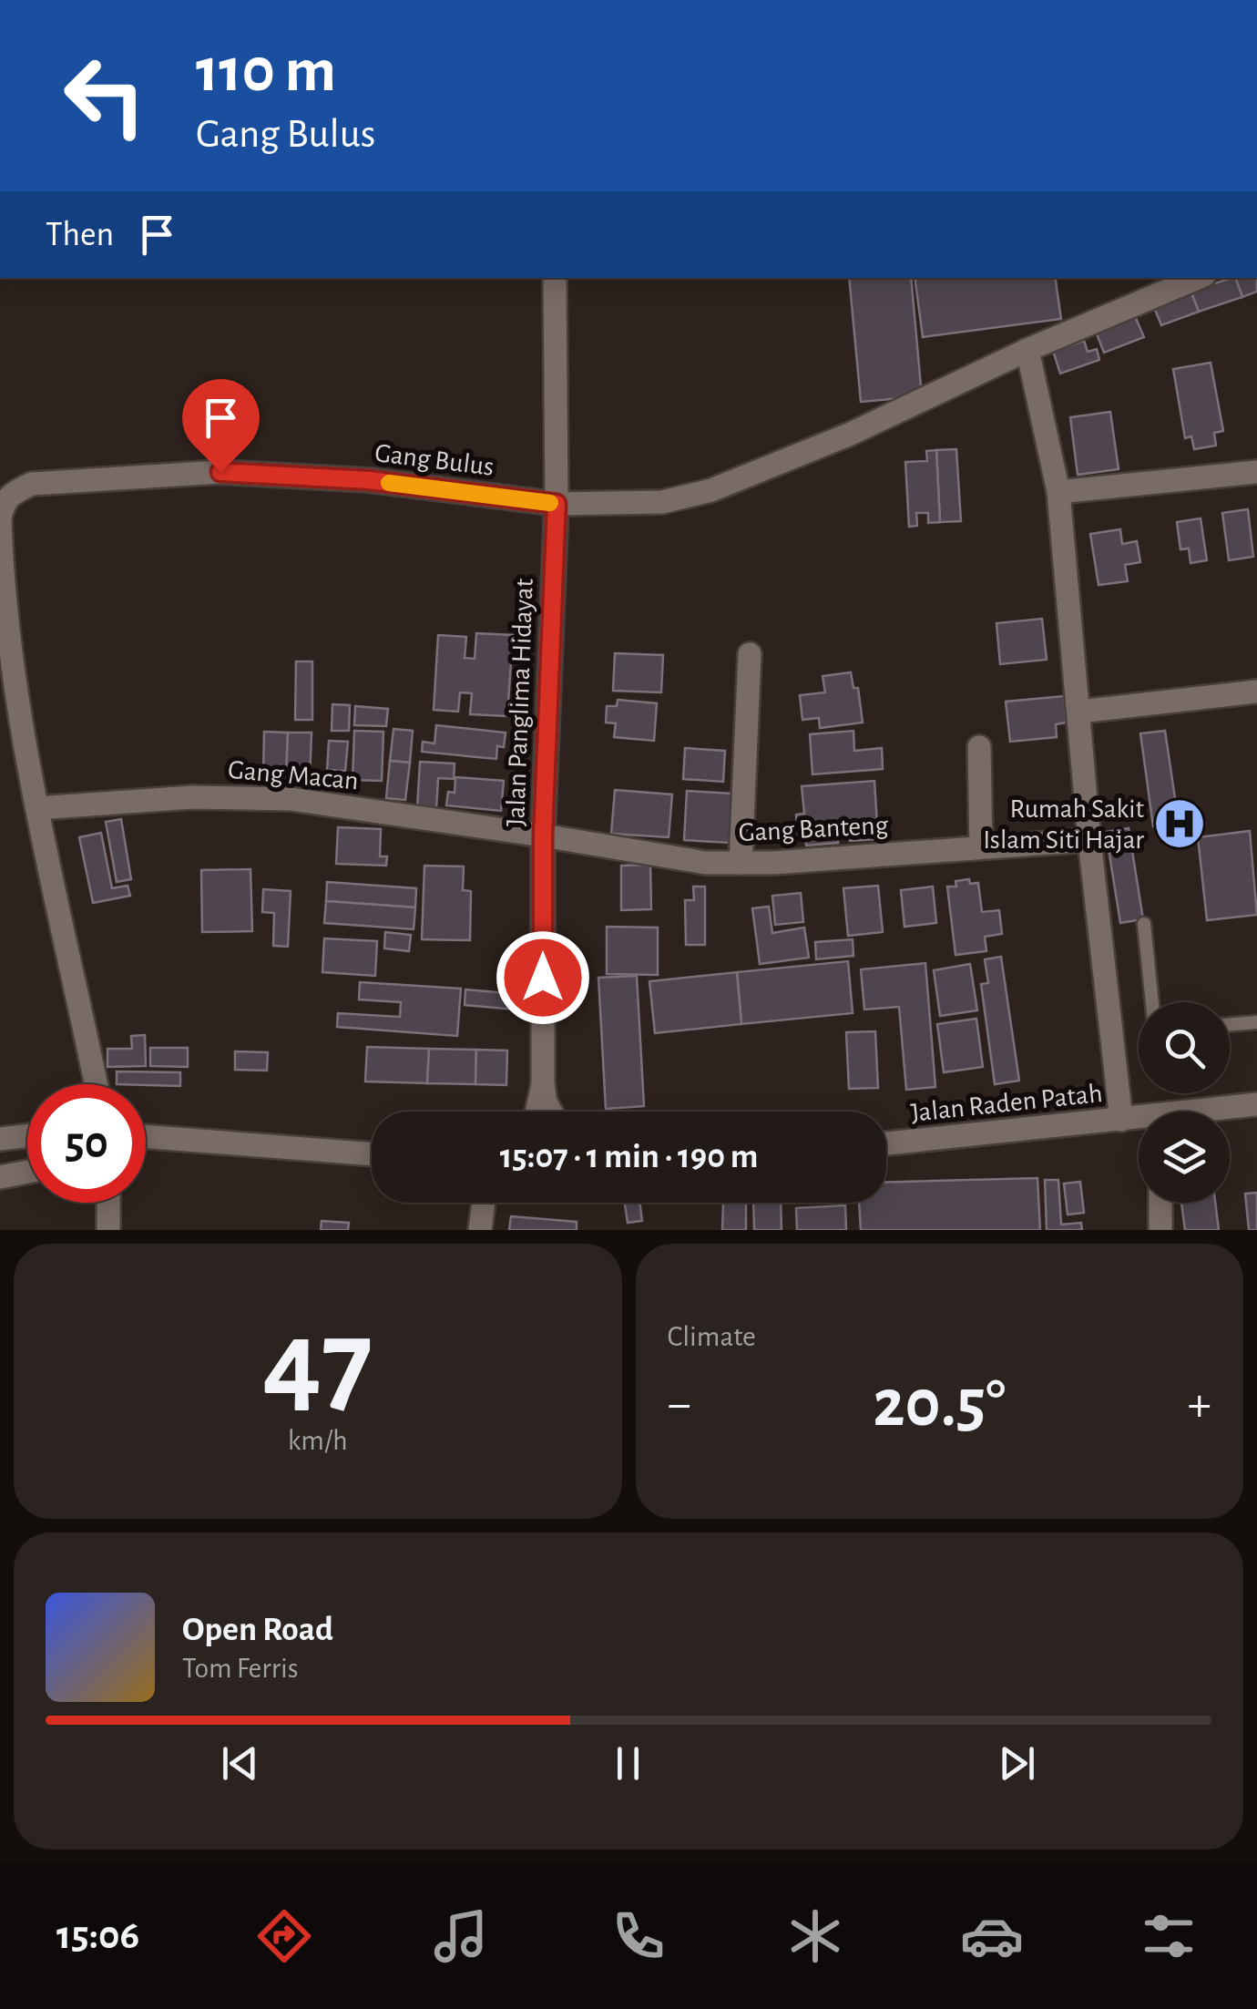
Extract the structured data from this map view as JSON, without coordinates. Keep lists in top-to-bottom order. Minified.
{"streets":{"street":["Gang Bulus","Jalan Panglima Hidayat","Gang Macan","Gang Banteng","Jalan Raden Patah"]},"crossings":[["Gang Bulus","Jalan Panglima Hidayat"],["Gang Bulus","Gang Macan"],["Jalan Panglima Hidayat","Gang Macan"],["Jalan Panglima Hidayat","Gang Banteng"],["Gang Macan","Gang Banteng"]],"places":{"hospital":["Rumah Sakit Islam Siti Hajar"]},"page":{"turn":["110 m","Gang Bulus"],"then":"Then","limit":"50","trip":"15:07 · 1 min · 190 m","tile":[["47","km/h"],"Climate"],"heat":["−","20.5°","+"],"song":["Open Road","Tom Ferris"],"tabs":"15:06"}}
